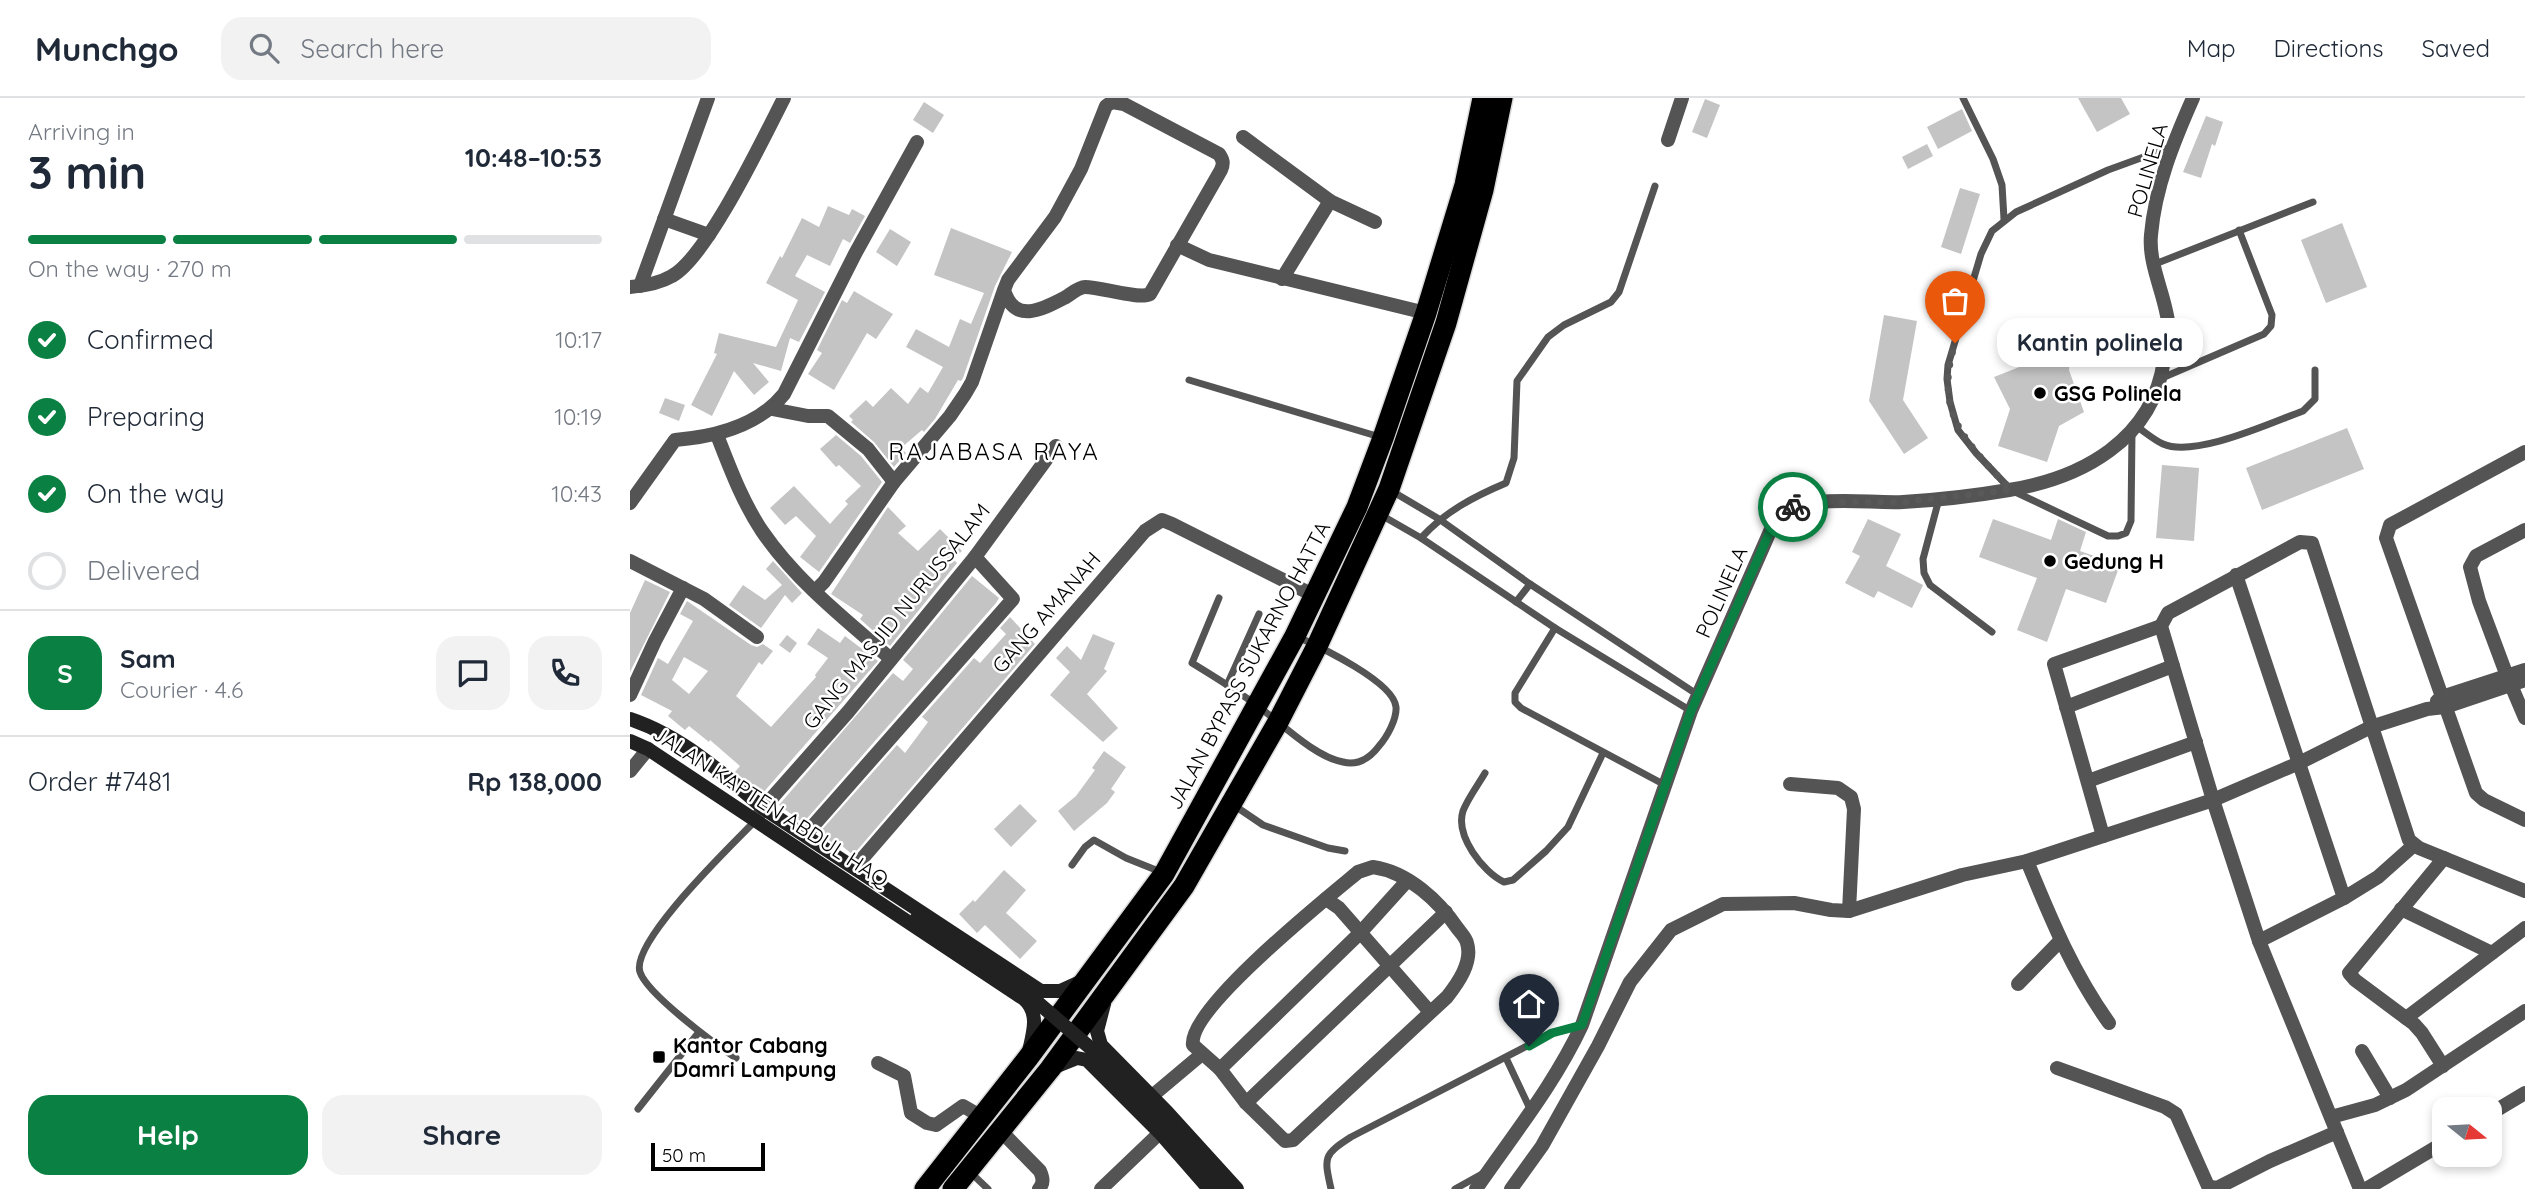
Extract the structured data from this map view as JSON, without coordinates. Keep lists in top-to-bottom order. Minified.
{"streets":{"highway":["JALAN BYPASS SUKARNO HATTA"],"street":["POLINELA","GANG AMANAH","GANG MASJID NURUSSALAM","JALAN KAPTEN ABDUL HAQ"]},"crossings":[["GANG AMANAH","JALAN BYPASS SUKARNO HATTA"],["GANG AMANAH","JALAN KAPTEN ABDUL HAQ"],["GANG MASJID NURUSSALAM","JALAN KAPTEN ABDUL HAQ"],["JALAN BYPASS SUKARNO HATTA","JALAN KAPTEN ABDUL HAQ"]],"districts":["RAJABASA RAYA"],"places":{"other":["Kantin polinela","GSG Polinela","Gedung H"],"transit":["Kantor Cabang Damri Lampung"]},"scale_bar":"50 m","north":"right","page":{"header":"Munchgo","search":"Search here","nav":["Map","Directions","Saved"],"heading":["3 min","Arriving in","10:48–10:53"],"panel":["Sam","Courier · 4.6","Order #7481","Rp 138,000"],"bar":"On the way · 270 m","list":[["Confirmed","10:17"],["Preparing","10:19"],["On the way","10:43"],"Delivered"],"bubble":"Kantin polinela","round":"S","buttons":["Help","Share"],"scale":"50 m"}}
